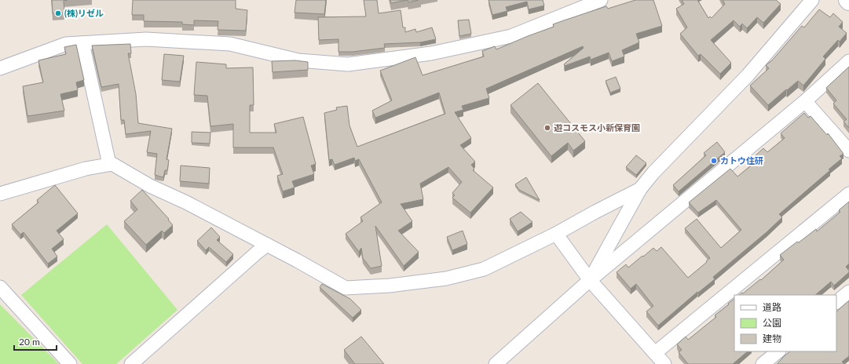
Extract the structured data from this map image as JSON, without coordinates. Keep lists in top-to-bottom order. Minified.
{"places":["(株)リゼル","遊コスモス小新保育園","カトウ住研"],"legend":["道路","公園","建物"],"scale_bar":"20 m"}
